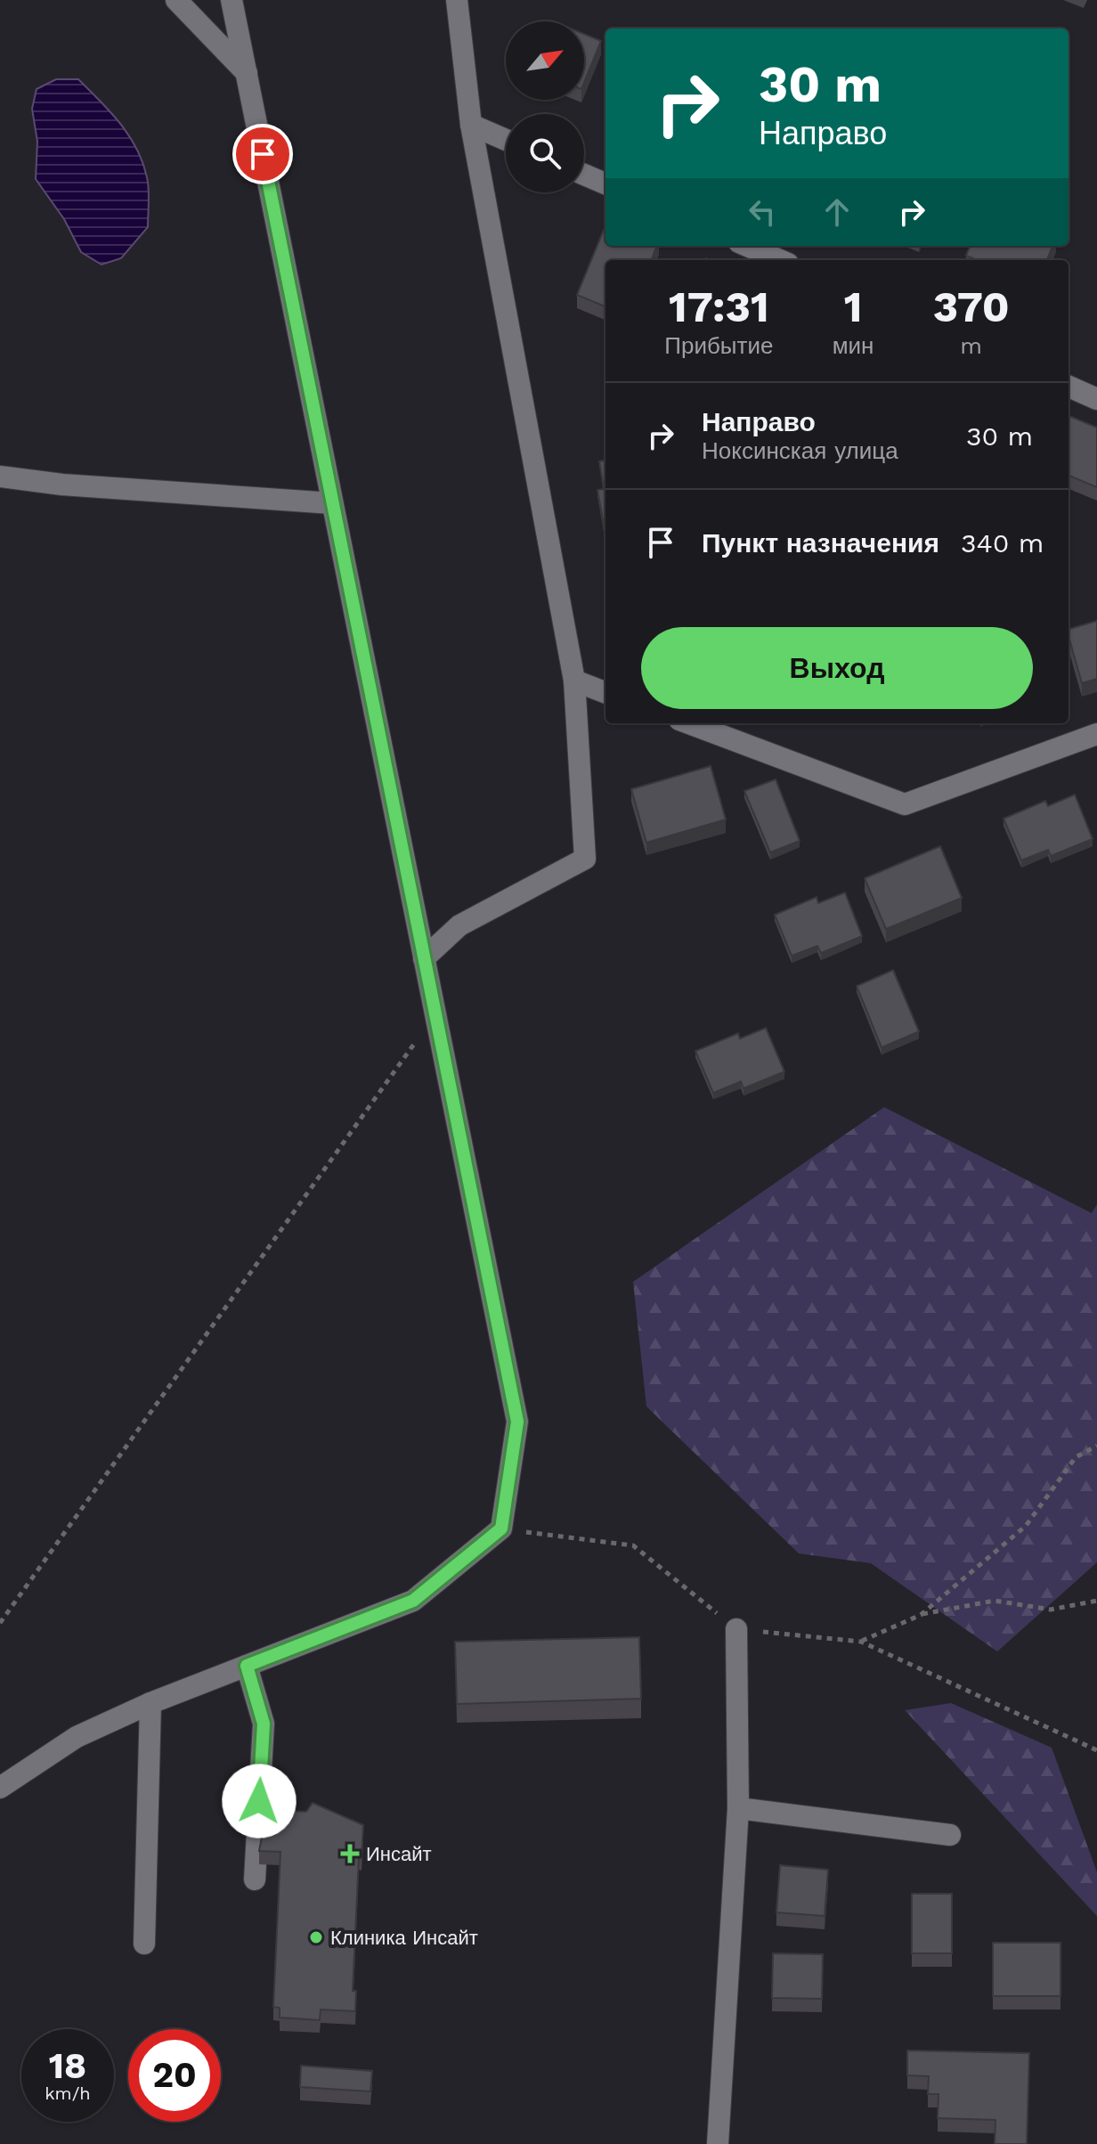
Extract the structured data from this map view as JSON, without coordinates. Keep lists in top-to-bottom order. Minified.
{"places":{"health":["Инсайт"],"other":["Клиника Инсайт"]},"north":"top right","page":{"turn":["30 m","Направо"],"eta":["17:31","Прибытие","1","мин","370","m"],"list":[{"name":"Направо","note":"Ноксинская улица","value":"30 m"},{"name":"Пункт назначения","value":"340 m"}],"buttons":"Выход","speed":"18 km/h","limit":"20"}}
